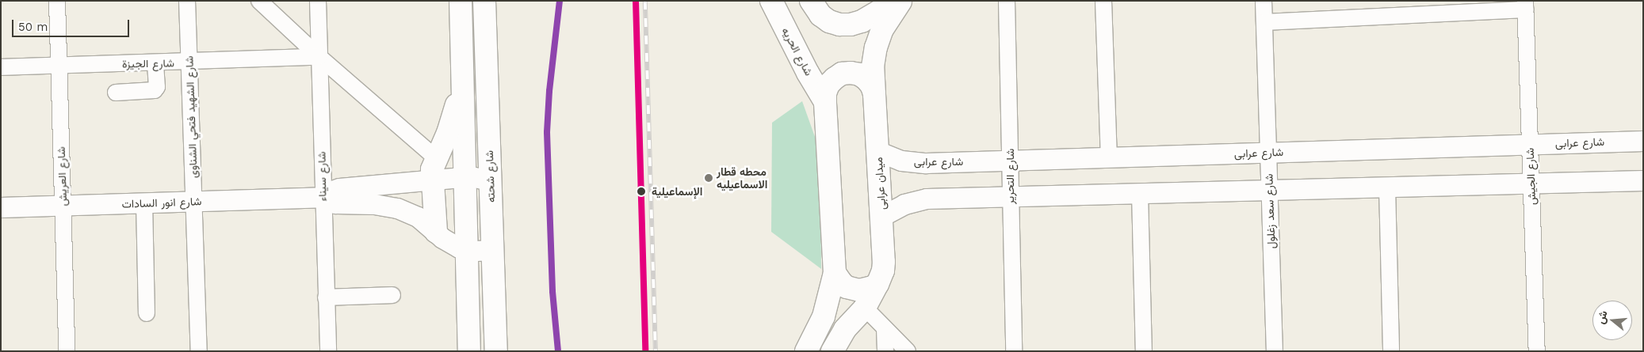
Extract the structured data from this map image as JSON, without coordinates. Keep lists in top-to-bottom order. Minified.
{"streets":{"main road":["شارع الحريه","شارع شحته","ميدان عرابى"],"street":["شارع الجيزة","شارع الشهيد فتحي الشناوى","شارع عرابى","شارع العريش","شارع سيناء","شارع التحرير","شارع الجيش","شارع انور السادات","شارع سعد زغلول"]},"crossings":[["شارع الحريه","ميدان عرابى"],["شارع الجيزة","شارع الشهيد فتحي الشناوى"],["شارع الجيزة","شارع العريش"],["شارع الجيزة","شارع سيناء"],["شارع الشهيد فتحي الشناوى","شارع انور السادات"],["شارع عرابى","شارع التحرير"],["شارع عرابى","شارع الجيش"],["شارع عرابى","ميدان عرابى"],["شارع عرابى","شارع سعد زغلول"],["شارع العريش","شارع انور السادات"],["شارع سيناء","شارع انور السادات"],["شارع شحته","شارع انور السادات"]],"places":["محطه قطار الاسماعيليه","الإسماعيلية"],"scale_bar":"50 m","north":"left"}
